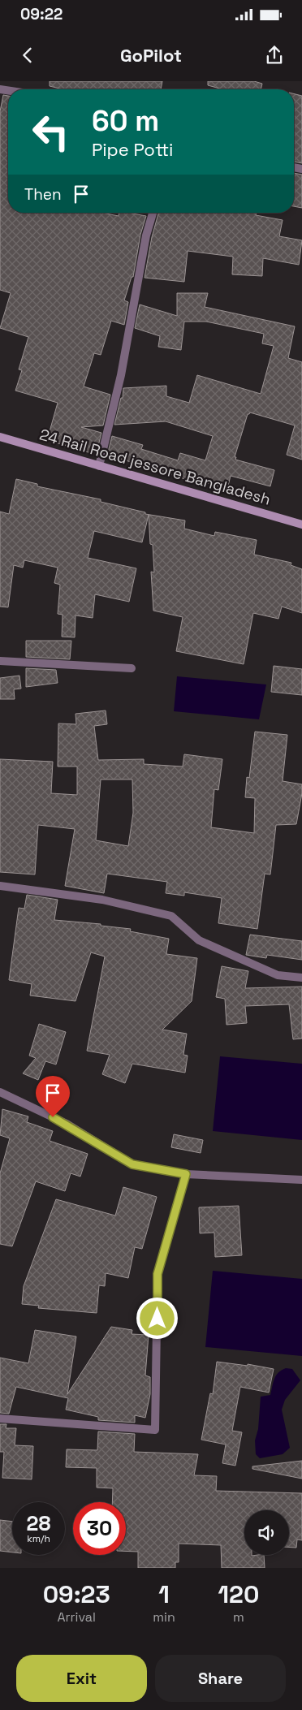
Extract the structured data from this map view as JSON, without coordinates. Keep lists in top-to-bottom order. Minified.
{"streets":{"street":["24 Rail Road jessore Bangladesh"]},"page":{"status":"09:22","header":"GoPilot","turn":["60 m","Pipe Potti"],"then":"Then","speed":"28 km/h","limit":"30","eta":["09:23","Arrival","1","min","120","m"],"buttons":["Exit","Share"]}}
